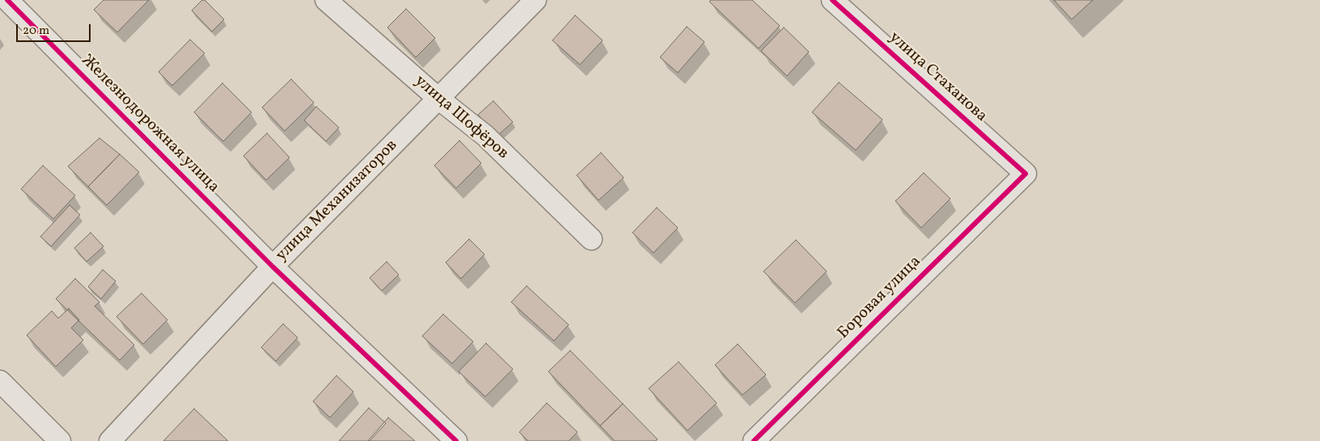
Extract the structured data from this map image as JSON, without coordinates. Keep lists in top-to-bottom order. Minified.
{"streets":{"street":["улица Стаханова","улица Шофёров","Железнодорожная улица","улица Механизаторов","Боровая улица"]},"crossings":[["улица Стаханова","Боровая улица"],["улица Шофёров","улица Механизаторов"],["Железнодорожная улица","улица Механизаторов"]],"scale_bar":"20 m"}
